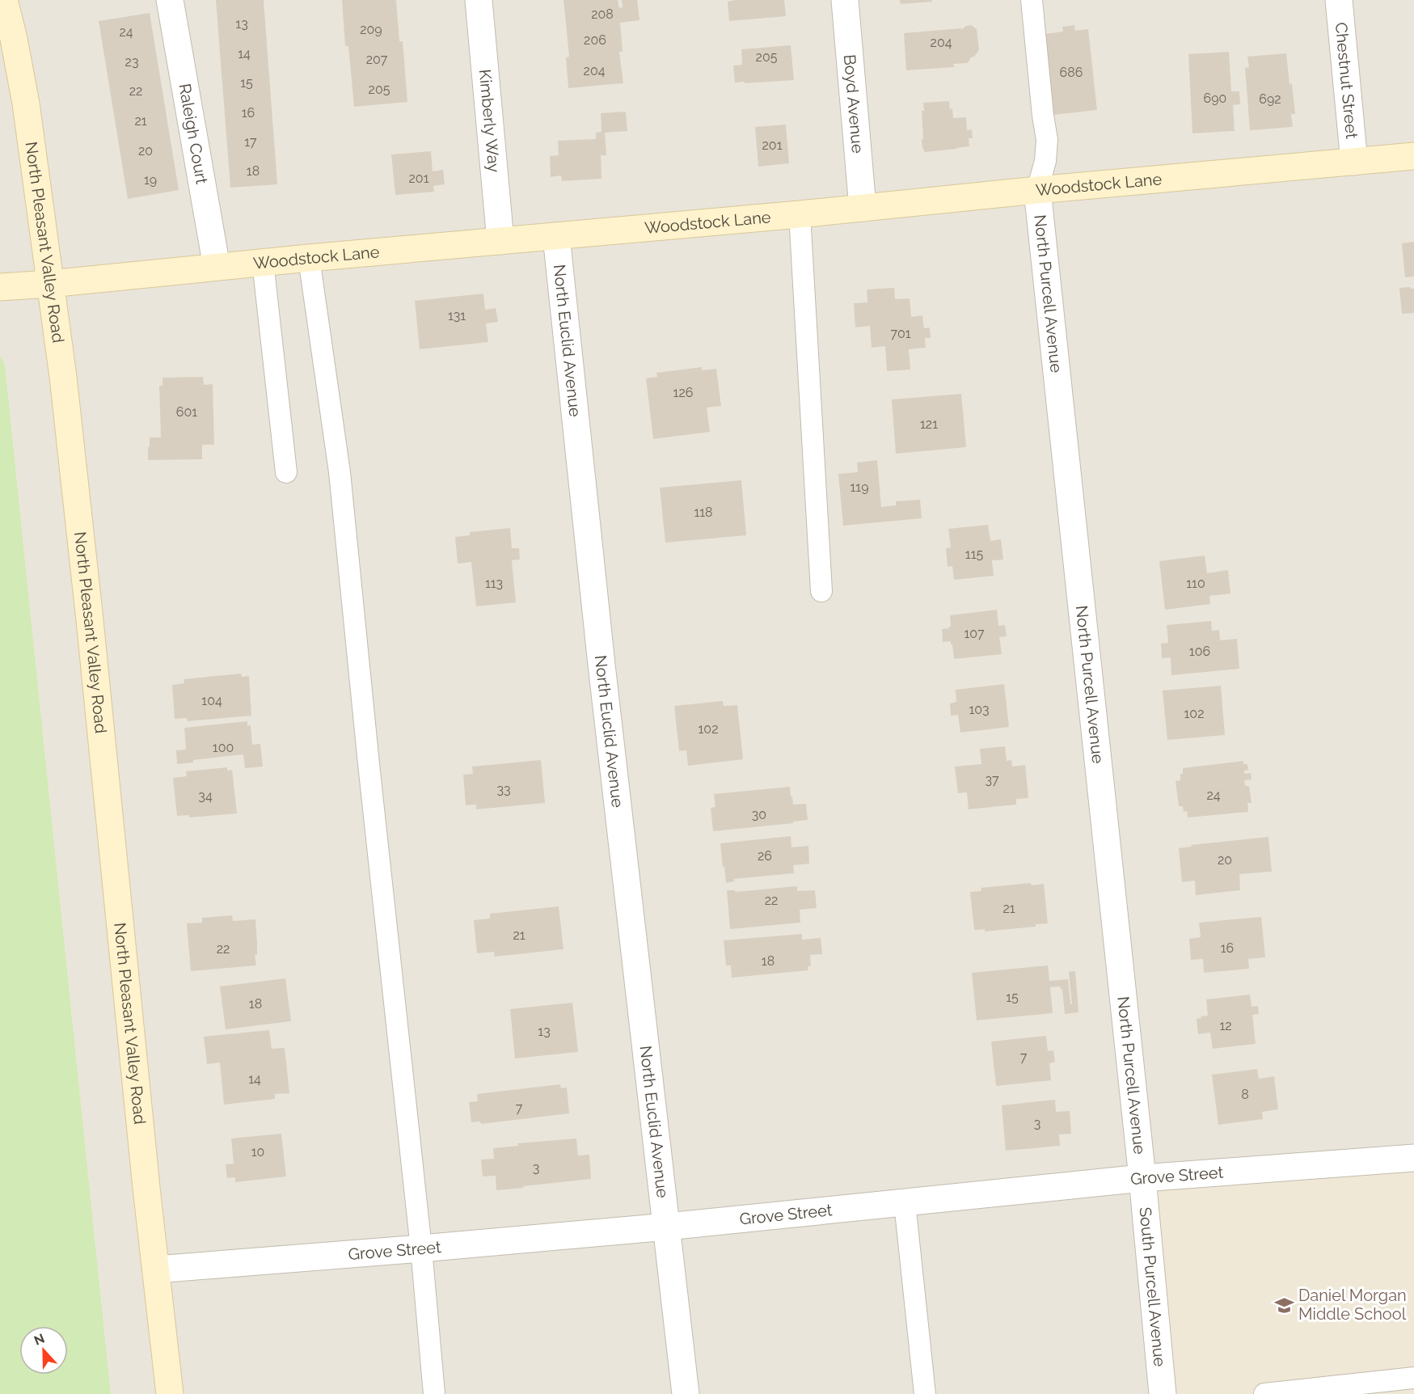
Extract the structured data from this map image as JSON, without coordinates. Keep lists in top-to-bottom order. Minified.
{"streets":{"street":["Chestnut Street","Boyd Avenue","Kimberly Way","Raleigh Court","Woodstock Lane","North Pleasant Valley Road","North Purcell Avenue","North Euclid Avenue","Grove Street","South Purcell Avenue"]},"crossings":[["Chestnut Street","Woodstock Lane"],["Boyd Avenue","Woodstock Lane"],["Kimberly Way","Woodstock Lane"],["Raleigh Court","Woodstock Lane"],["Woodstock Lane","North Pleasant Valley Road"],["Woodstock Lane","North Purcell Avenue"],["Woodstock Lane","North Euclid Avenue"],["North Pleasant Valley Road","Grove Street"],["North Purcell Avenue","Grove Street"],["North Purcell Avenue","South Purcell Avenue"],["North Euclid Avenue","Grove Street"],["Grove Street","South Purcell Avenue"]],"places":{"school or university":["Daniel Morgan Middle School"]},"house_numbers":["208","13","209","24","206","204","14","205","207","23","204","686","15","205","22","690","692","16","21","17","201","20","18","201","19","131","701","126","601","121","119","118","115","113","110","107","106","104","103","102","102","100","37","33","24","34","30","26","20","22","21","21","16","22","18","15","18","12","13","7","14","8","7","3","10","3"],"north":"top"}
